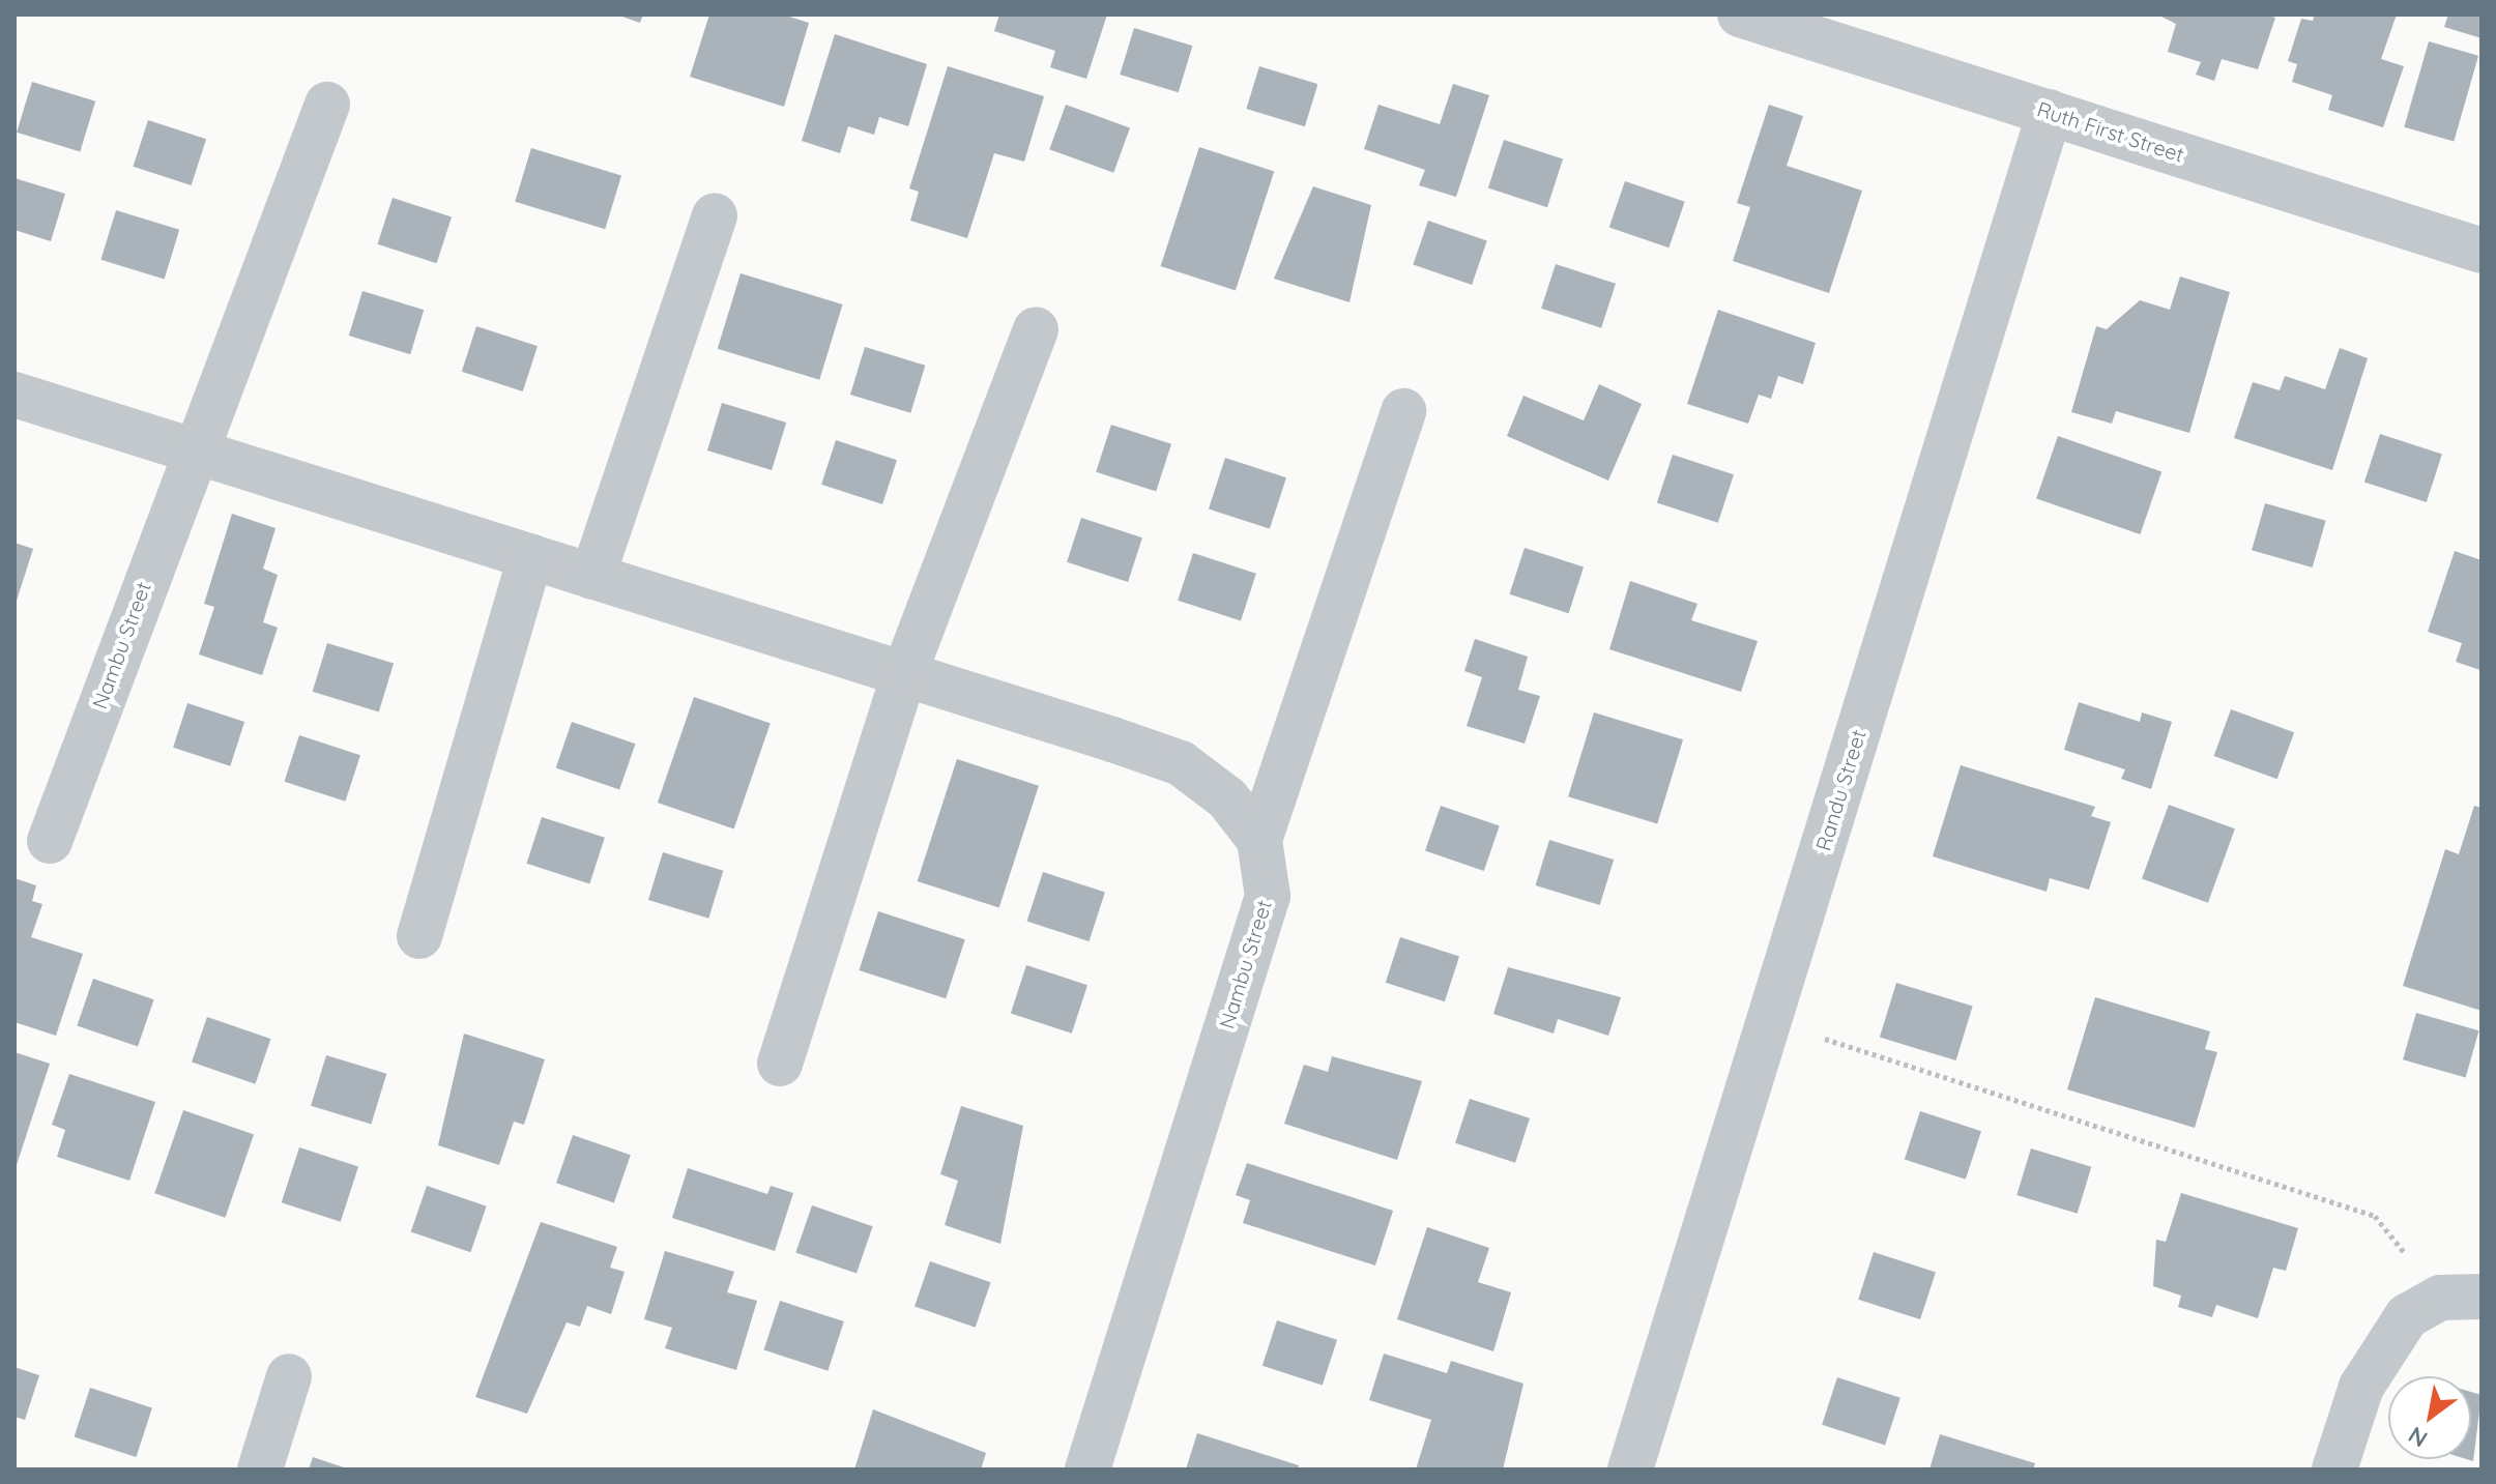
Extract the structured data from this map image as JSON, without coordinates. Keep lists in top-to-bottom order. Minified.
{"streets":{"street":["Ruth First Street","Nambu Street","Randu Street"]},"crossings":[["Ruth First Street","Randu Street"]],"north":"bottom left"}
